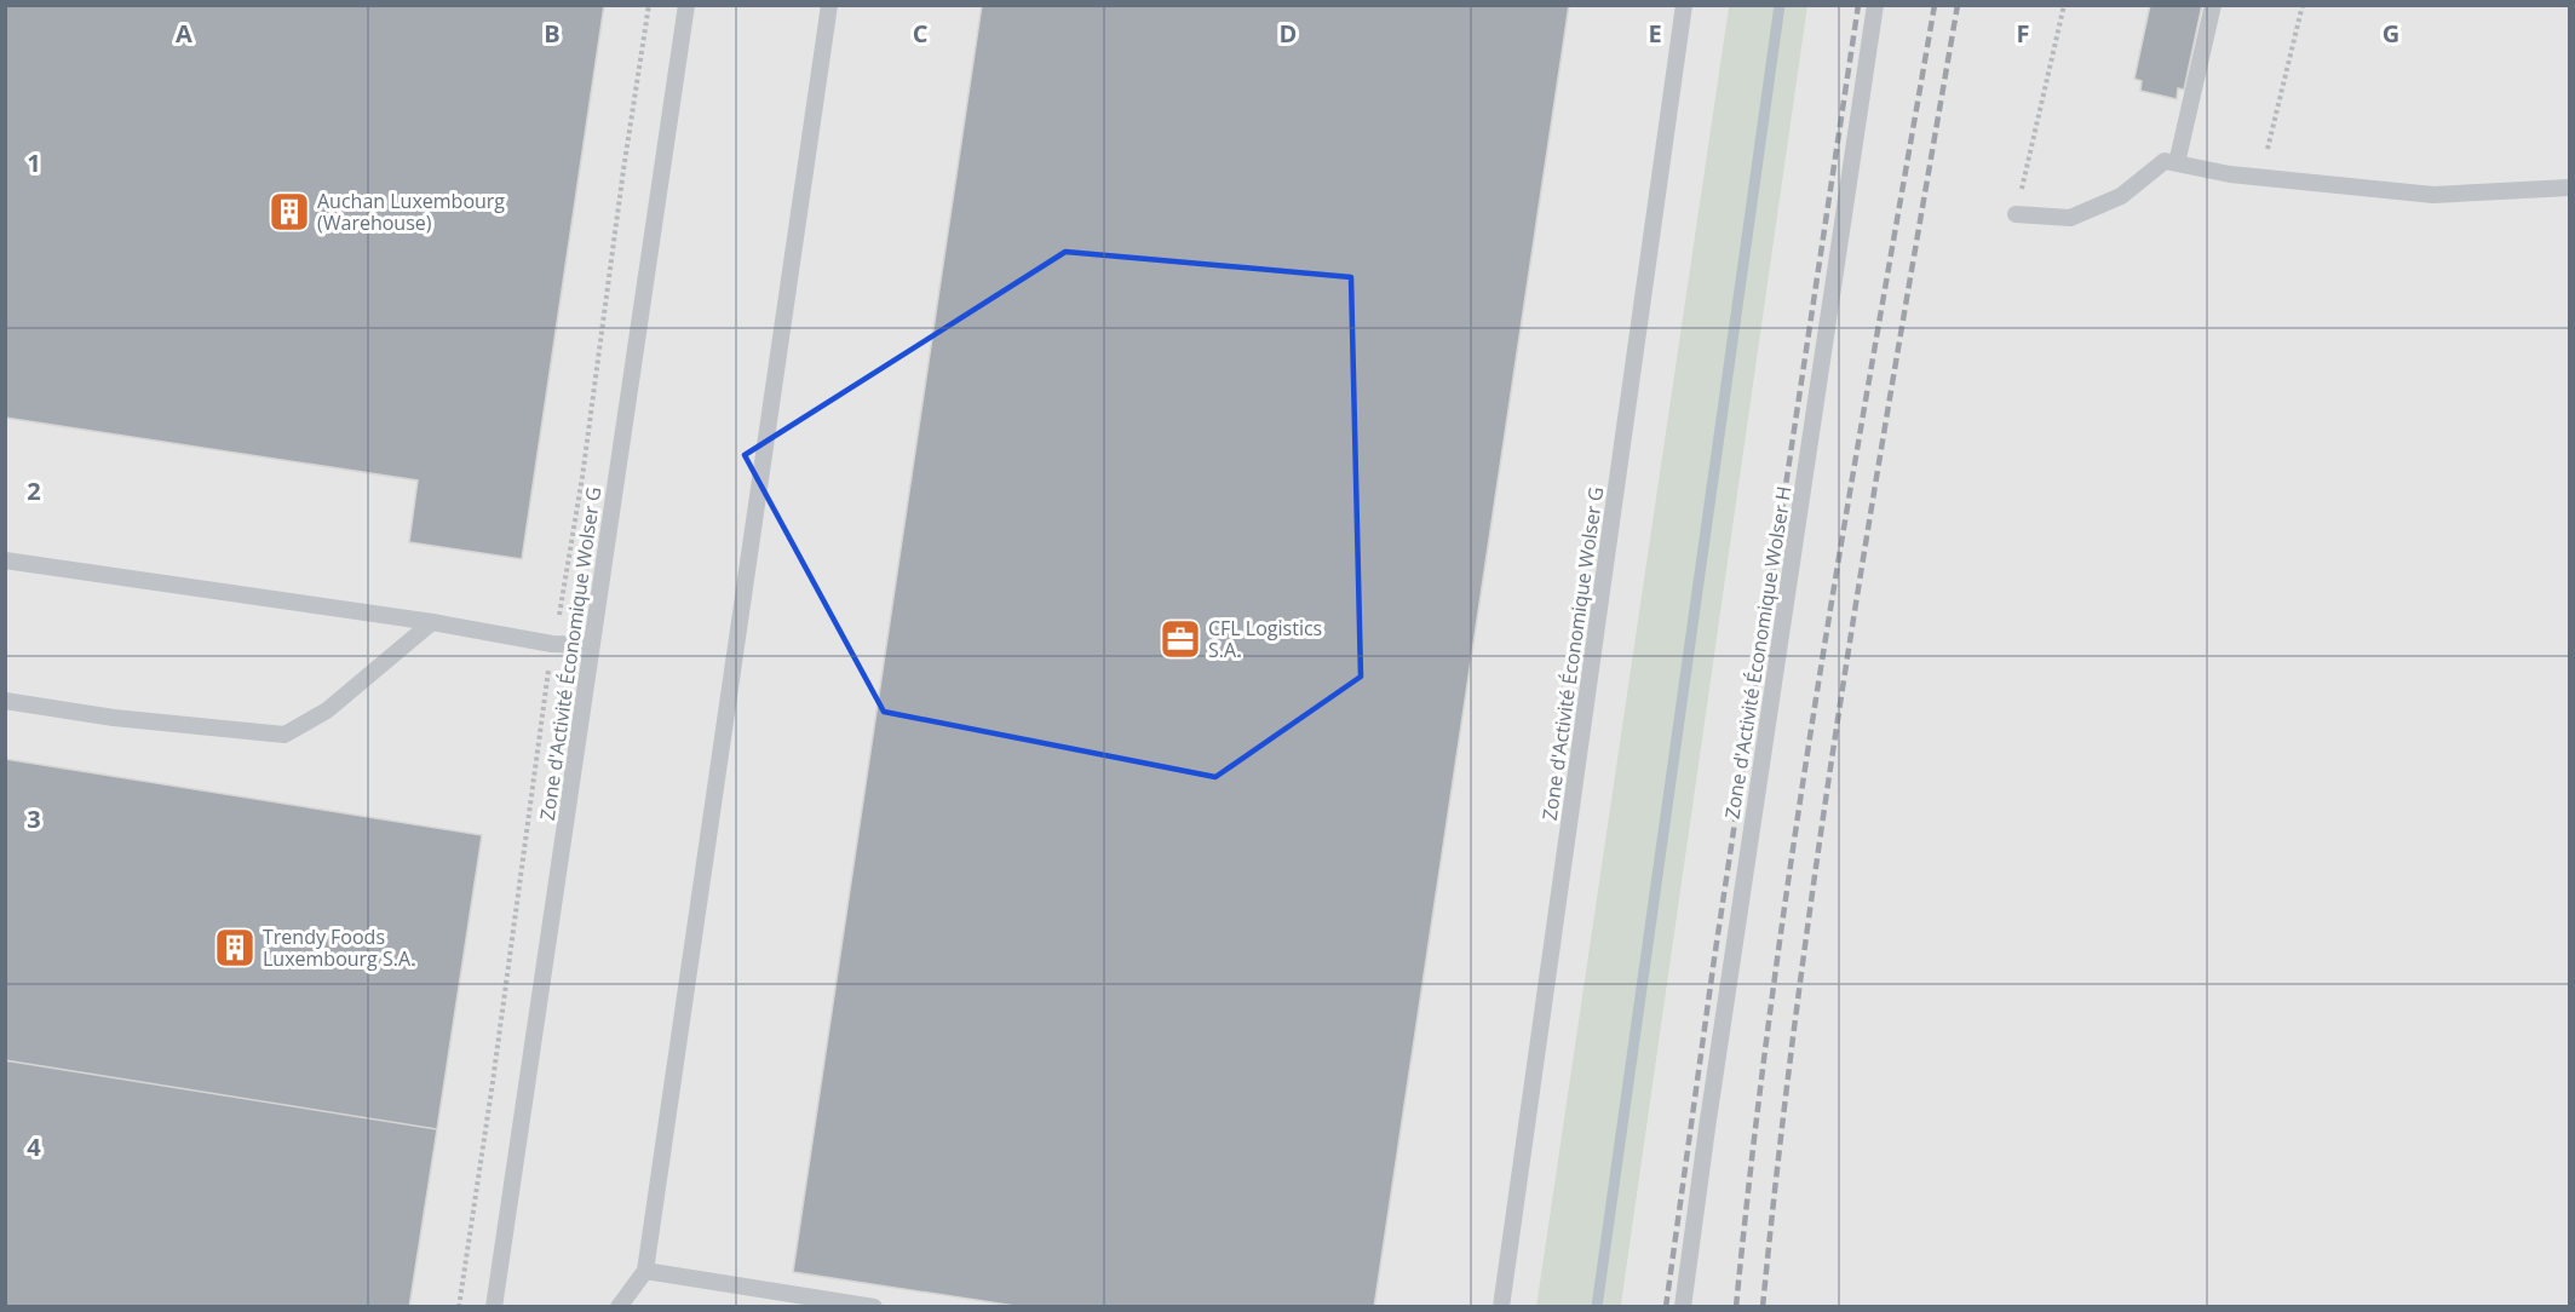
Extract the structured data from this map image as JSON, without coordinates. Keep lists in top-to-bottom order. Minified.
{"streets":{"lane":["Zone d'Activité Économique Wolser H","Zone d'Activité Économique Wolser G"]},"places":{"building":["Auchan Luxembourg (Warehouse)","Trendy Foods Luxembourg S.A."],"office":["CFL Logistics S.A."]},"grid":{"columns":["A","B","C","D","E","F","G"],"rows":["1","2","3","4"]}}
